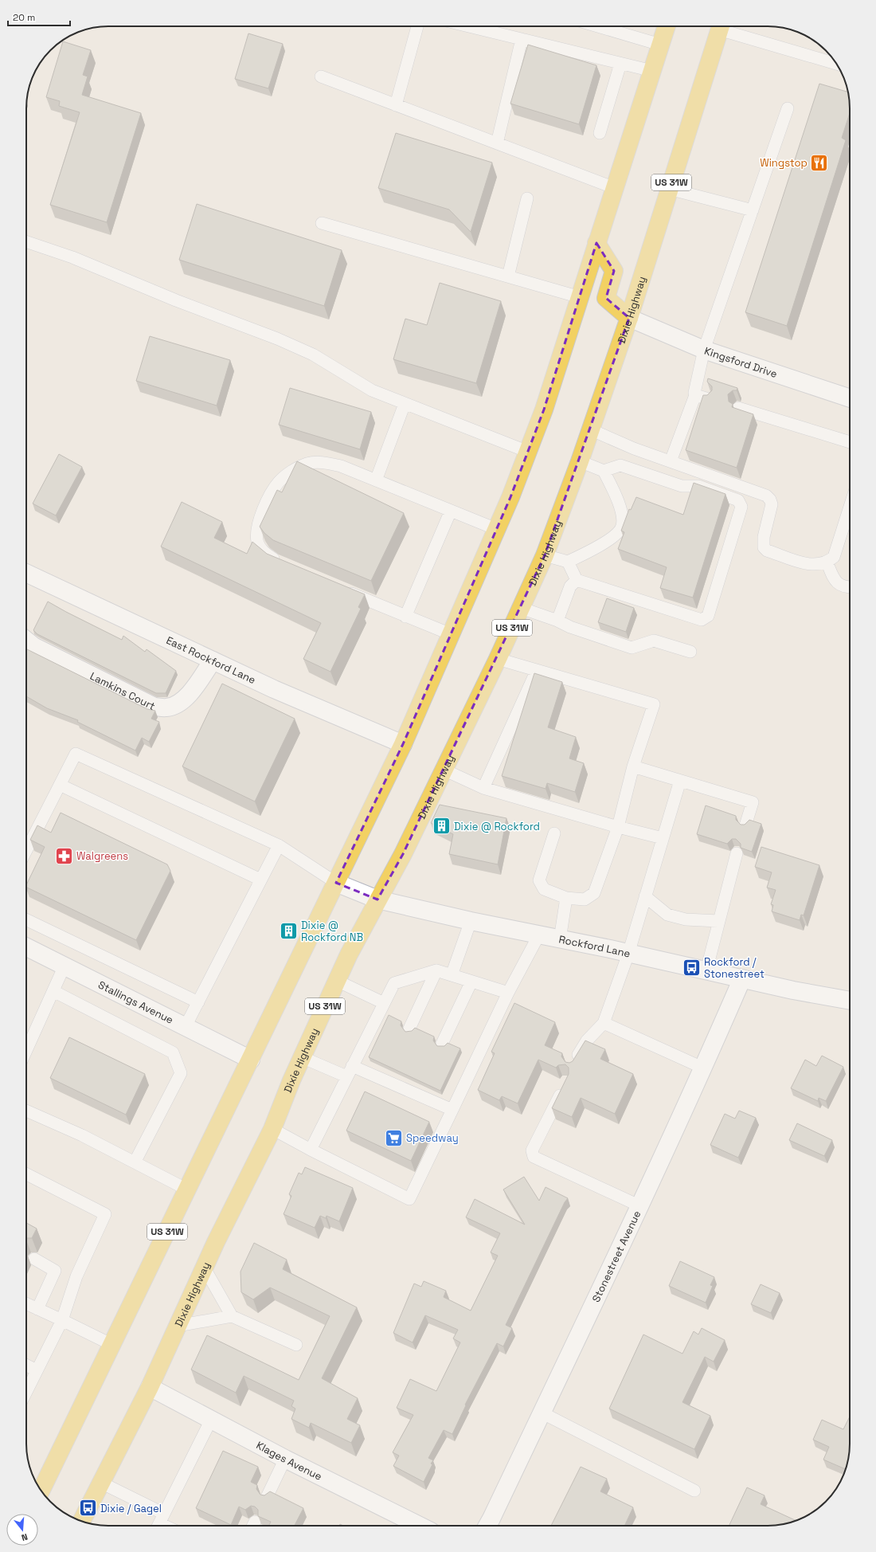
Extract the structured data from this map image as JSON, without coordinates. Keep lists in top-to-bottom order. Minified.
{"streets":{"main road":["US 31W","Dixie Highway"],"street":["Kingsford Drive","East Rockford Lane","Lamkins Court","Rockford Lane","Stallings Avenue","Stonestreet Avenue","Klages Avenue"]},"crossings":[["US 31W","East Rockford Lane"],["US 31W","Rockford Lane"],["US 31W","Stallings Avenue"],["Dixie Highway","Kingsford Drive"],["Dixie Highway","Rockford Lane"],["Dixie Highway","Klages Avenue"],["East Rockford Lane","Lamkins Court"],["Rockford Lane","Stonestreet Avenue"]],"places":{"restaurant":["Wingstop"],"building":["Dixie @ Rockford","Dixie @ Rockford NB"],"pharmacy":["Walgreens"],"bus stop":["Rockford / Stonestreet","Dixie / Gagel"],"supermarket":["Speedway"]},"scale_bar":"20 m","north":"bottom"}
